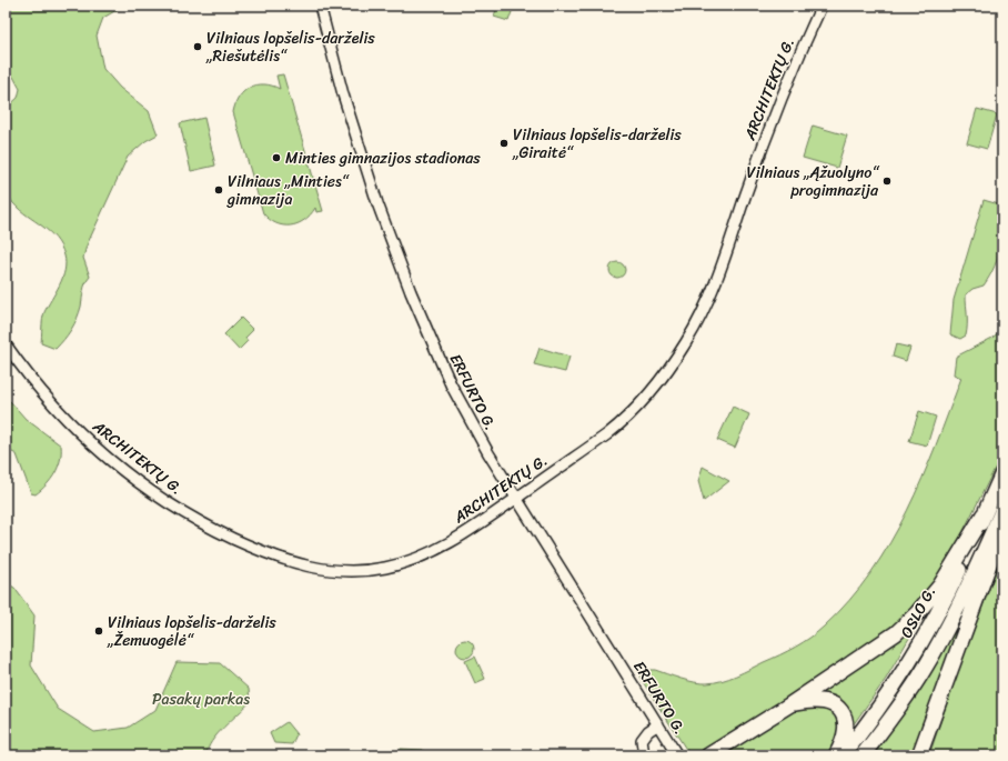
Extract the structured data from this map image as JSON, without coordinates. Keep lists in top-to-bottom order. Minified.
{"streets":{"highway":["OSLO G."],"street":["ARCHITEKTŲ G.","ERFURTO G."]},"crossings":[["ARCHITEKTŲ G.","ERFURTO G."]],"parks":["Pasakų parkas"],"places":["Vilniaus lopšelis-darželis „Riešutėlis“","Vilniaus lopšelis-darželis „Giraitė“","Minties gimnazijos stadionas","Vilniaus „Ąžuolyno“ progimnazija","Vilniaus „Minties“ gimnazija","Vilniaus lopšelis-darželis „Žemuogėlė“"]}
